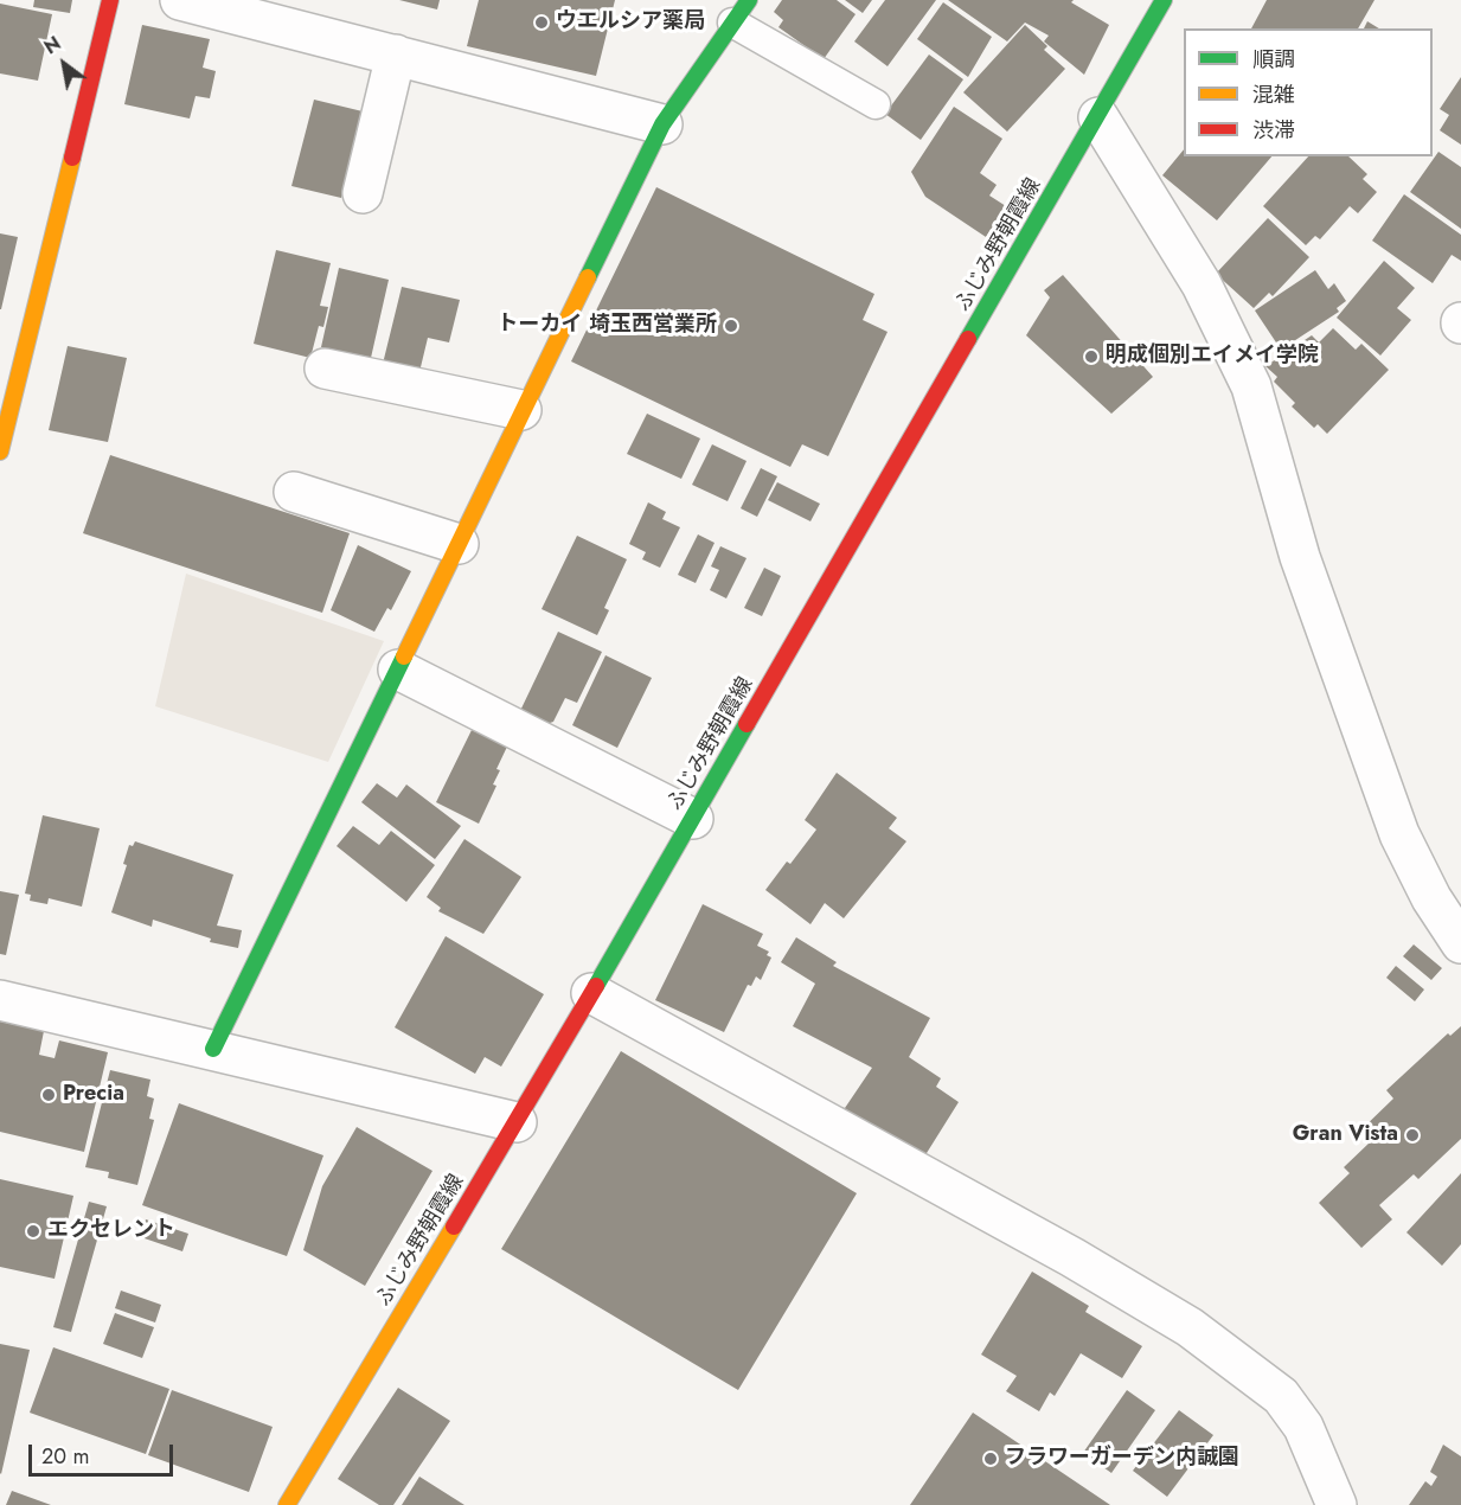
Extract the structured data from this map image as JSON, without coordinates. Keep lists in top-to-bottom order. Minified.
{"streets":{"main road":["ふじみ野朝霞線"]},"places":["ウエルシア薬局","トーカイ 埼玉西営業所","明成個別エイメイ学院","Precia","Gran Vista","エクセレント","フラワーガーデン内誠園"],"legend":["順調","混雑","渋滞"],"scale_bar":"20 m","north":"top left"}
